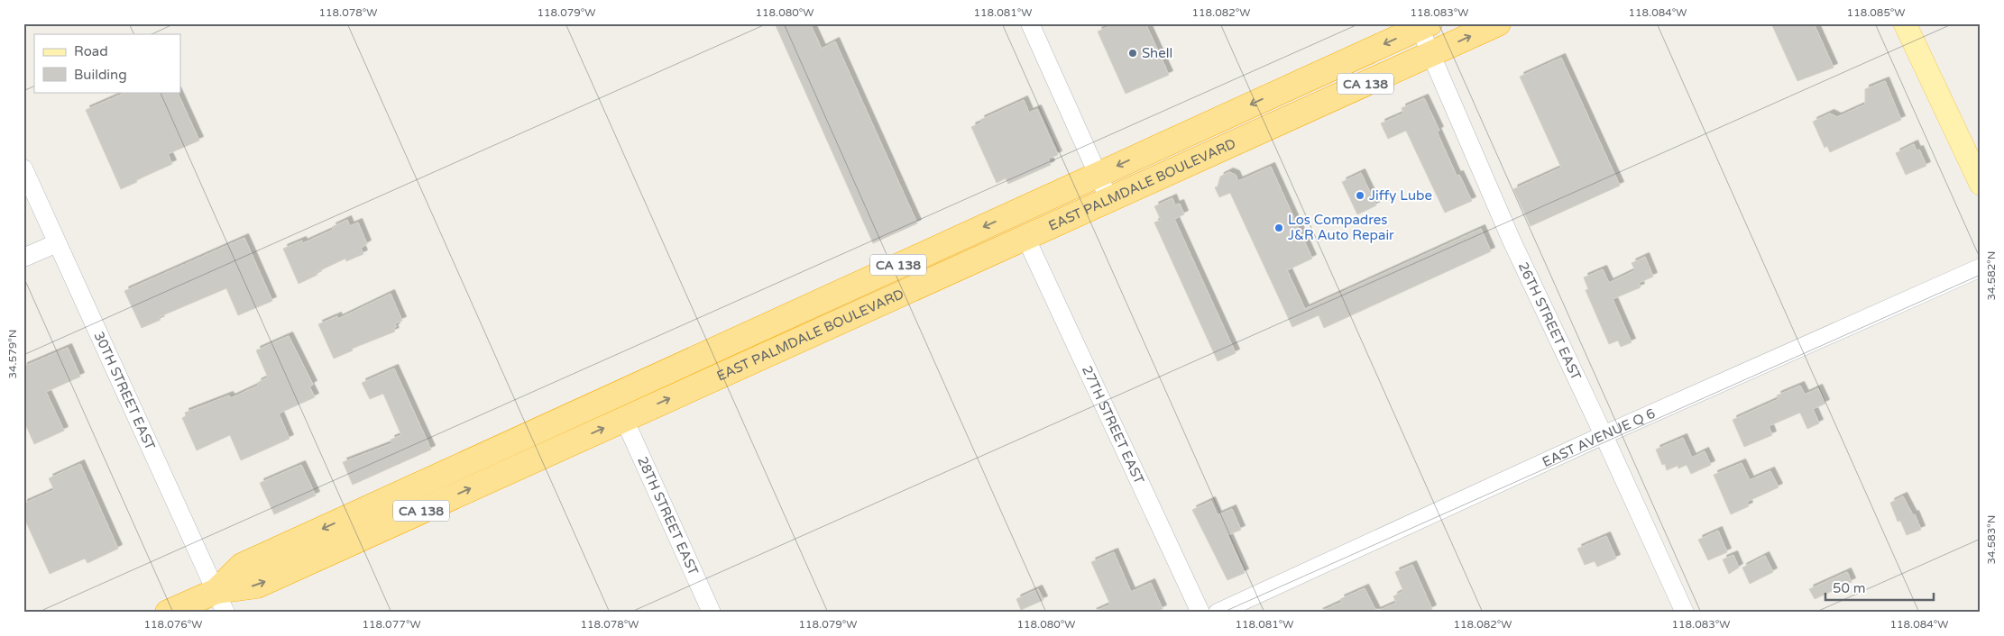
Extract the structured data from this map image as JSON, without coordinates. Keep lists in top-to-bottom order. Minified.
{"streets":{"highway":["CA 138","EAST PALMDALE BOULEVARD"],"street":["26TH STREET EAST","30TH STREET EAST","27TH STREET EAST","EAST AVENUE Q 6","28TH STREET EAST"]},"crossings":[["EAST PALMDALE BOULEVARD","26TH STREET EAST"],["EAST PALMDALE BOULEVARD","30TH STREET EAST"],["EAST PALMDALE BOULEVARD","27TH STREET EAST"],["EAST PALMDALE BOULEVARD","28TH STREET EAST"],["26TH STREET EAST","EAST AVENUE Q 6"]],"places":["Shell","Jiffy Lube","Los Compadres J&R Auto Repair"],"legend":["Road","Building"],"scale_bar":"50 m","coordinates":["118.078°W","118.079°W","118.080°W","118.081°W","118.082°W","118.083°W","118.084°W","118.085°W","34.582°N","34.579°N","34.583°N","118.076°W","118.077°W"]}
